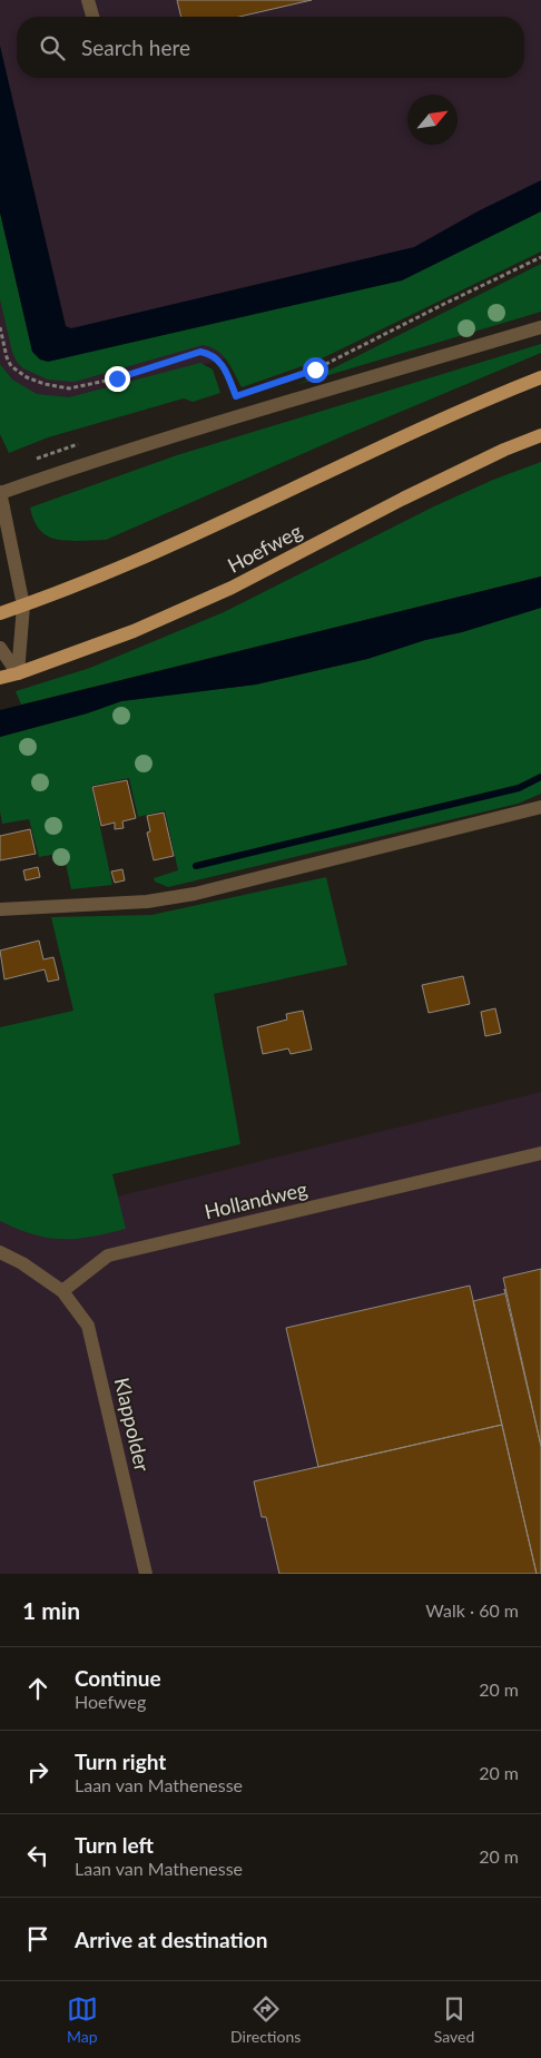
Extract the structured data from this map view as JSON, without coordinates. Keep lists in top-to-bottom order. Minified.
{"streets":{"main road":["Hoefweg"],"street":["Hollandweg","Klappolder"]},"crossings":[["Hollandweg","Klappolder"]],"north":"top right","page":{"search":"Search here","heading":["1 min","Walk · 60 m"],"list":[["Continue","Hoefweg","20 m"],["Turn right","Laan van Mathenesse","20 m"],["Turn left","Laan van Mathenesse","20 m"],"Arrive at destination"],"nav":["Map","Directions","Saved"]}}
